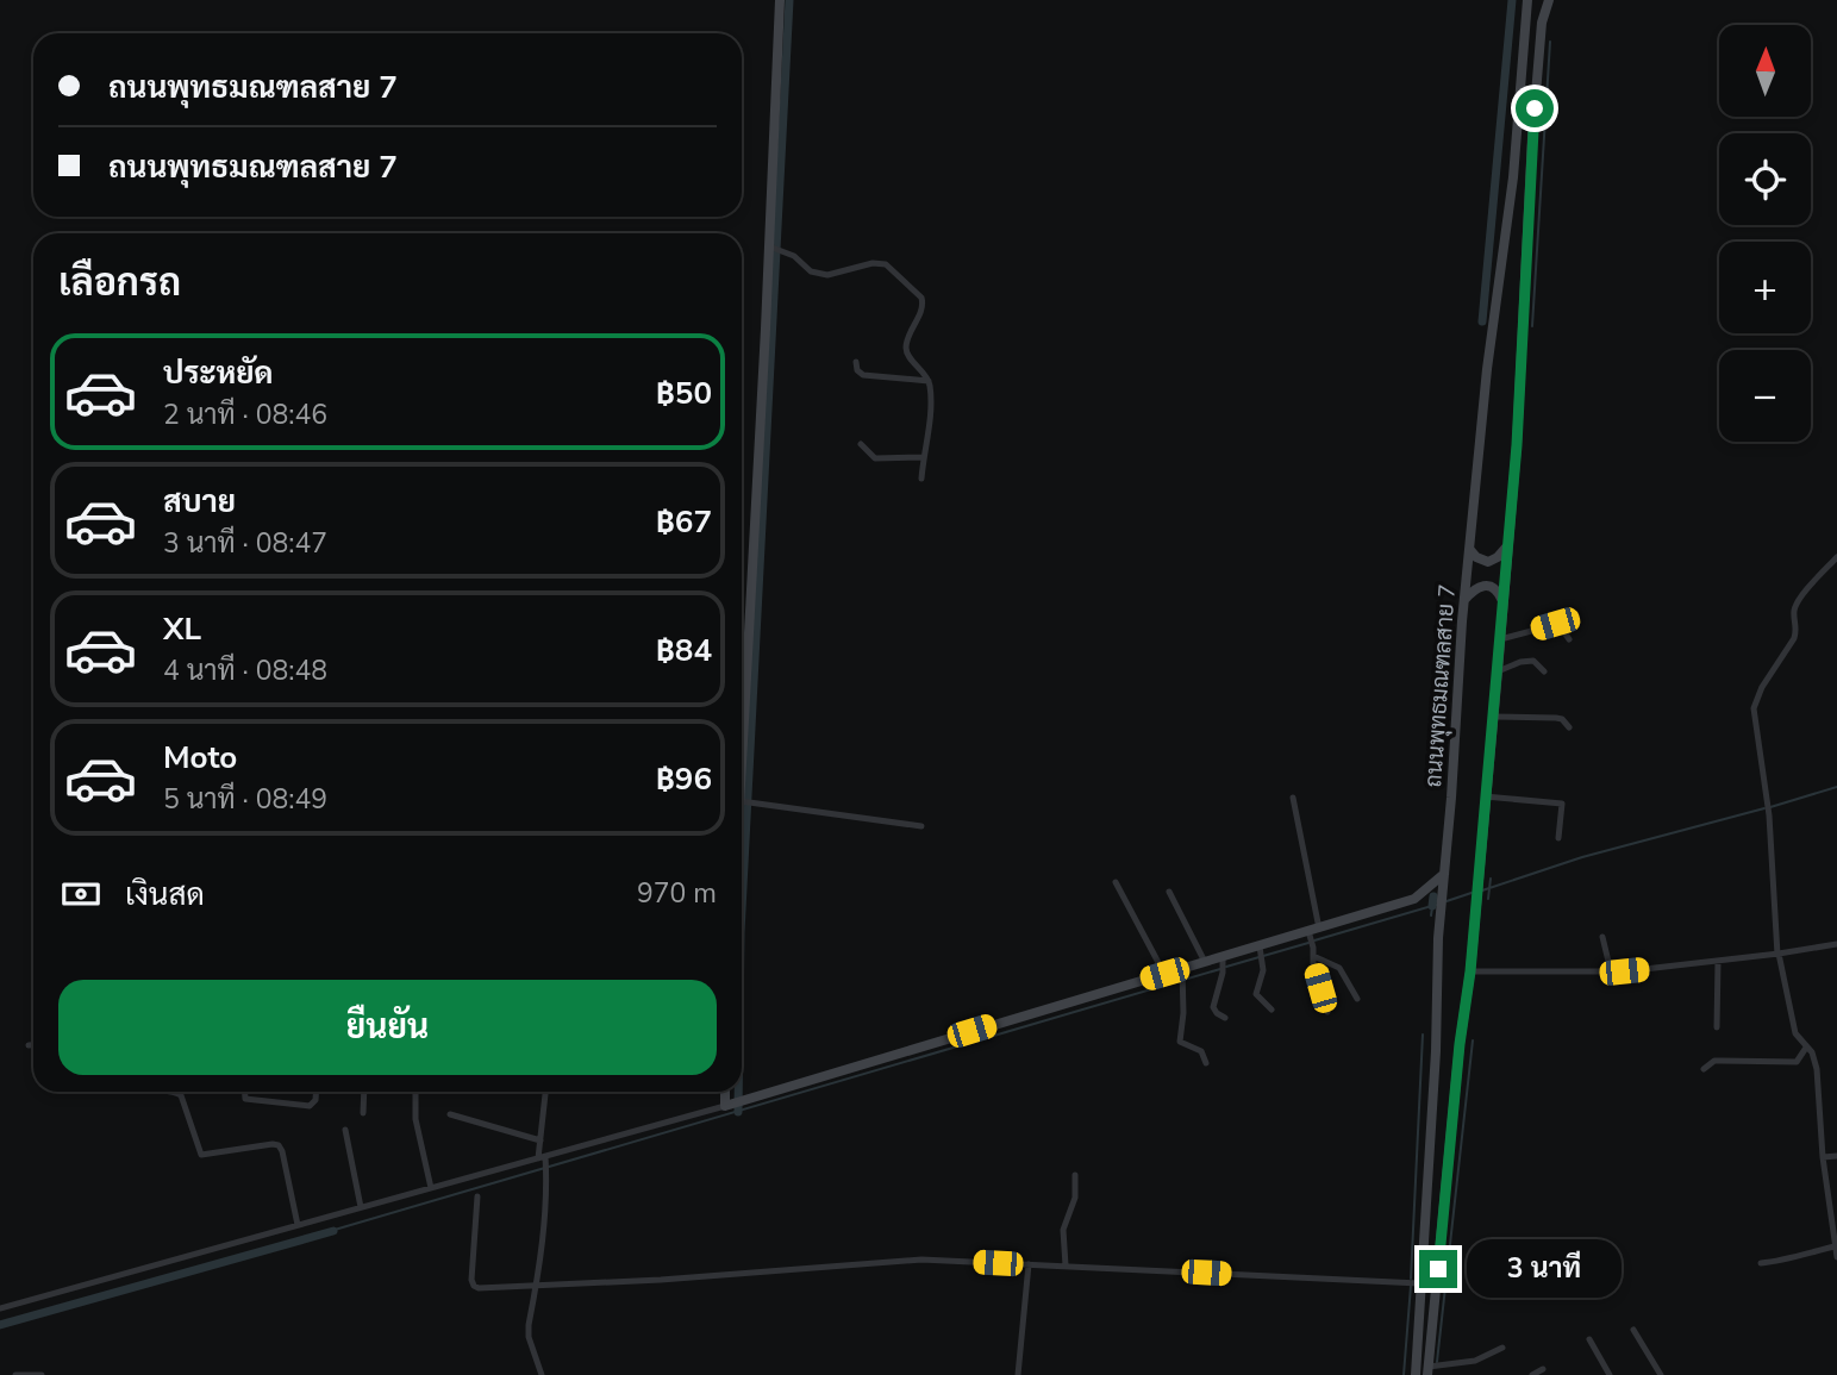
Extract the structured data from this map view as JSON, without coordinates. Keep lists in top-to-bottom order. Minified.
{"streets":{"main road":["ถนนพุทธมณฑลสาย 7"]},"north":"top","page":{"map_buttons":["+","−"],"banner":["ถนนพุทธมณฑลสาย 7","ถนนพุทธมณฑลสาย 7"],"heading":"เลือกรถ","list":[{"name":"ประหยัด","note":"2 นาที · 08:46","value":"฿50"},{"name":"สบาย","note":"3 นาที · 08:47","value":"฿67"},{"name":"XL","note":"4 นาที · 08:48","value":"฿84"},{"name":"Moto","note":"5 นาที · 08:49","value":"฿96"}],"pay":["เงินสด","970 m"],"buttons":"ยืนยัน","bubble":"3 นาที"}}
